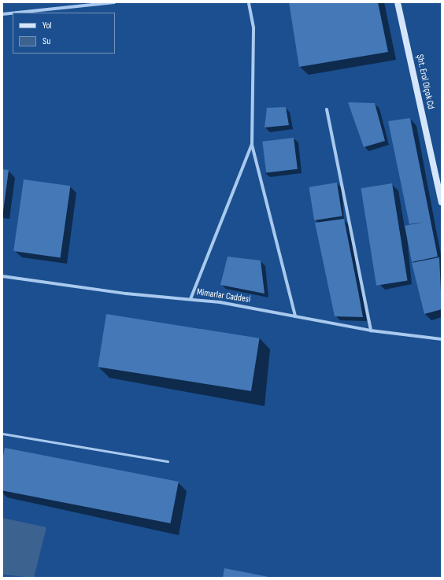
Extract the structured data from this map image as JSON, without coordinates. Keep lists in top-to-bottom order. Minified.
{"streets":{"street":["Şht. Erol Olçok Cd","Mimarlar Caddesi"]},"legend":["Yol","Su"]}
